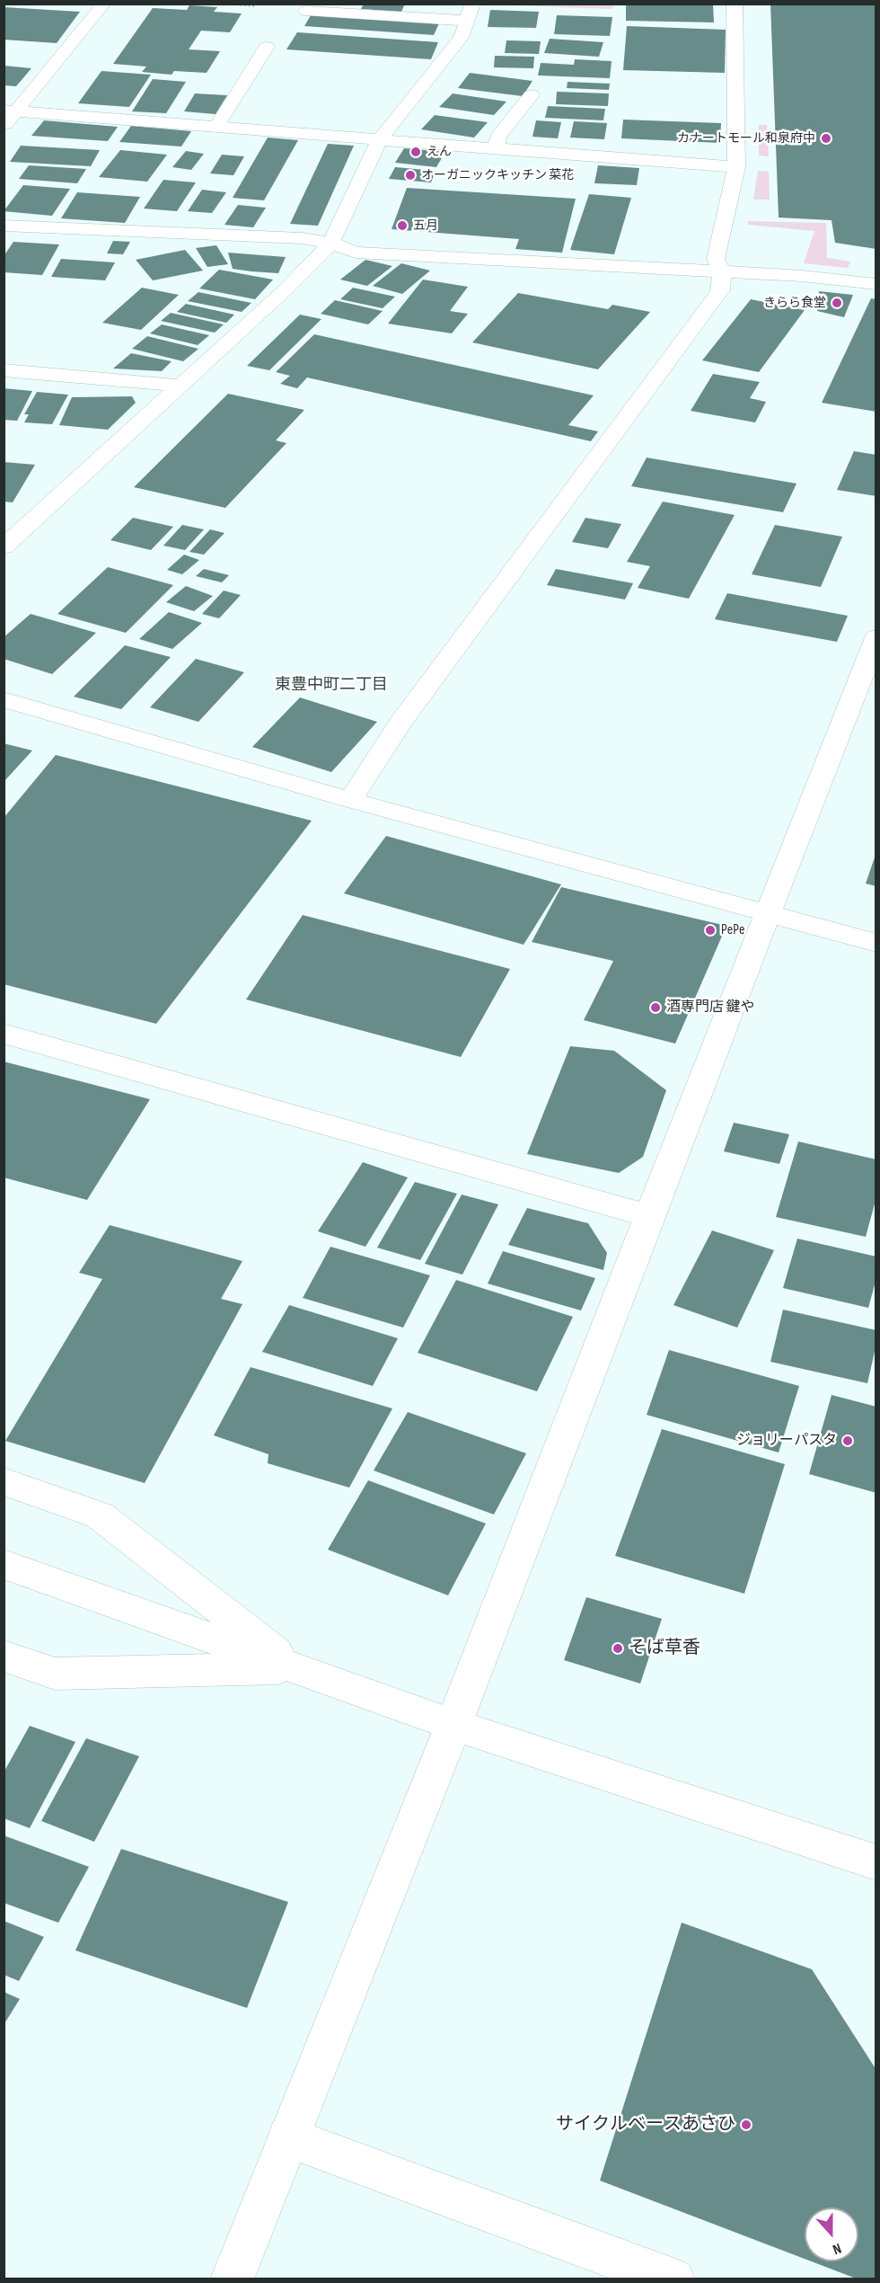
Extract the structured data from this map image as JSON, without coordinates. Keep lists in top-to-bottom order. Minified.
{"districts":["東豊中町二丁目"],"places":["カナートモール和泉府中","えん","オーガニックキッチン 菜花","五月","きらら食堂","PePe","酒専門店 鍵や","ジョリーパスタ","そば草香","サイクルベースあさひ"],"north":"bottom"}
